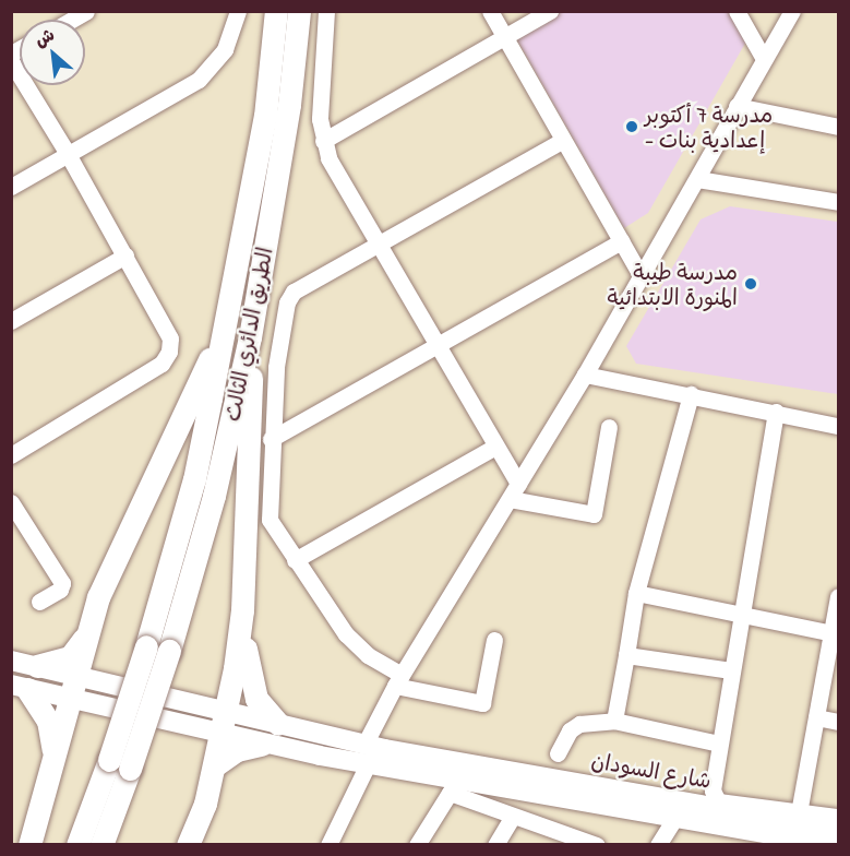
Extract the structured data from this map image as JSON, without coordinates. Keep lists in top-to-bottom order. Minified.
{"streets":{"highway":["الطريق الدائري الثالث"],"main road":["شارع السودان"]},"places":["مدرسة 7 أكتوبر - إعدادية بنات","مدرسة طيبة المنورة الابتدائية"],"north":"top left"}
